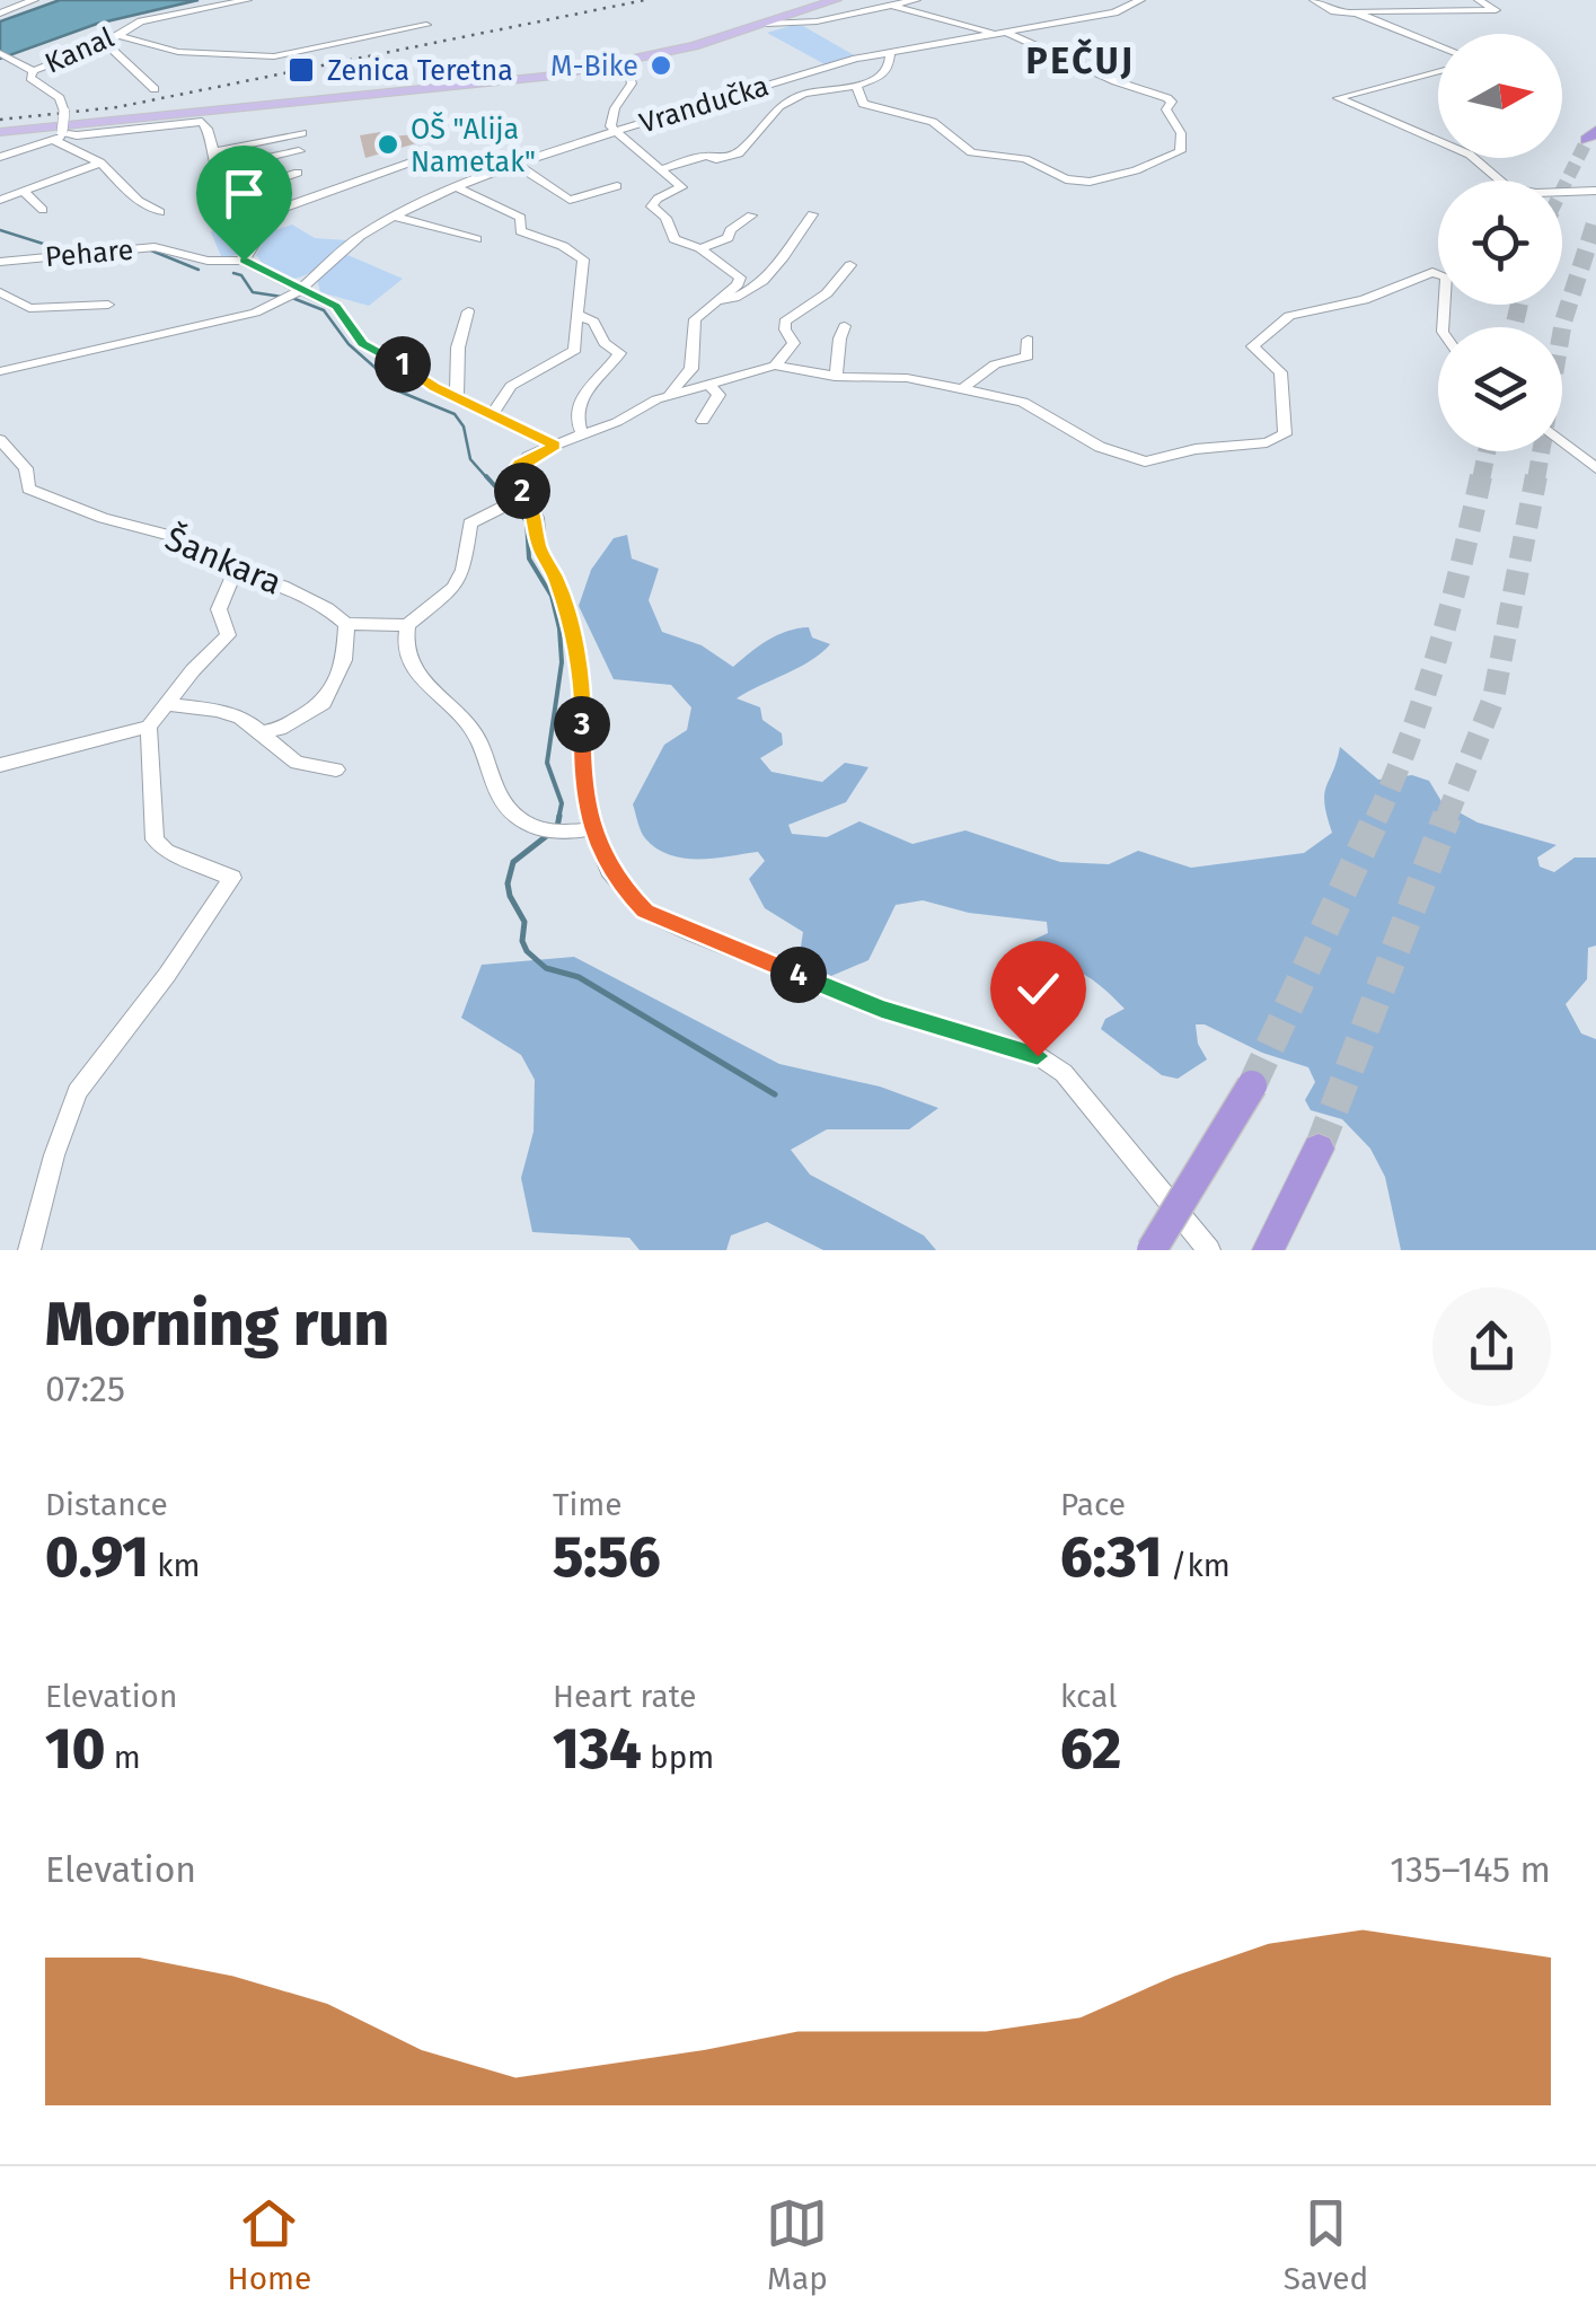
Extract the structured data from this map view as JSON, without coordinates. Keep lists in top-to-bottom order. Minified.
{"streets":{"street":["Kanal","Vrandučka","Pehare","Šankara"]},"districts":["PEČUJ"],"places":{"other":["M-Bike","OŠ \"Alija Nametak\""],"transit":["Zenica Teretna"]},"north":"right","page":{"pins":["1","2","3","4"],"heading":["Morning run","07:25"],"stats":[["Distance","0.91 km"],["Time","5:56"],["Pace","6:31 /km"],["Elevation","10 m"],["Heart rate","134 bpm"],["kcal","62"]],"chart":["Elevation","135–145 m"],"tabs":["Home","Map","Saved"]}}
